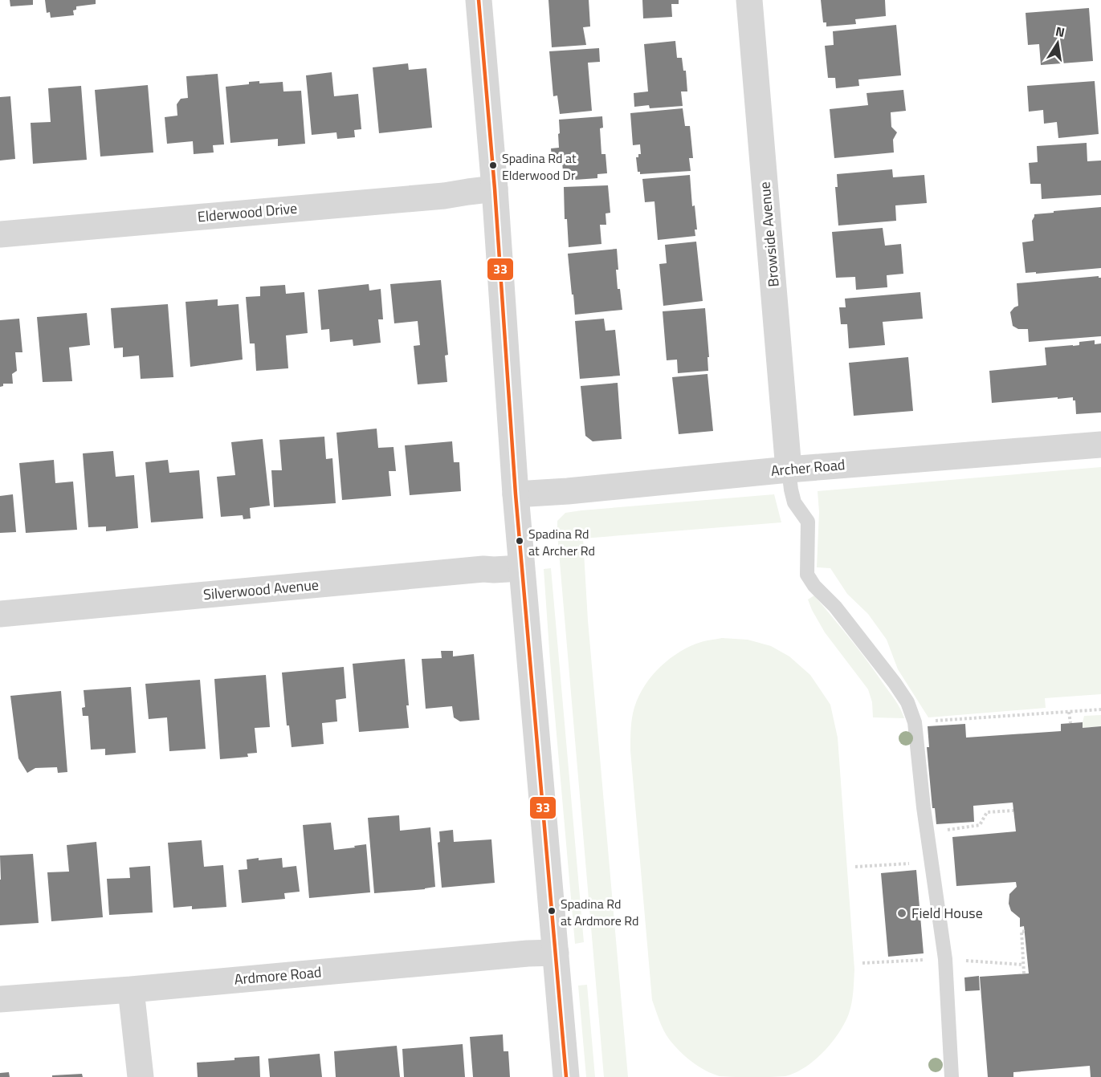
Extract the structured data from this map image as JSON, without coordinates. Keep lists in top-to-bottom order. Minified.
{"streets":{"street":["Elderwood Drive","Browside Avenue","Archer Road","Silverwood Avenue","Ardmore Road"]},"crossings":[["Browside Avenue","Archer Road"]],"places":["Spadina Rd at Elderwood Dr","Spadina Rd at Archer Rd","Spadina Rd at Ardmore Rd","Field House"],"lines":["transit line 33"],"north":"top"}
